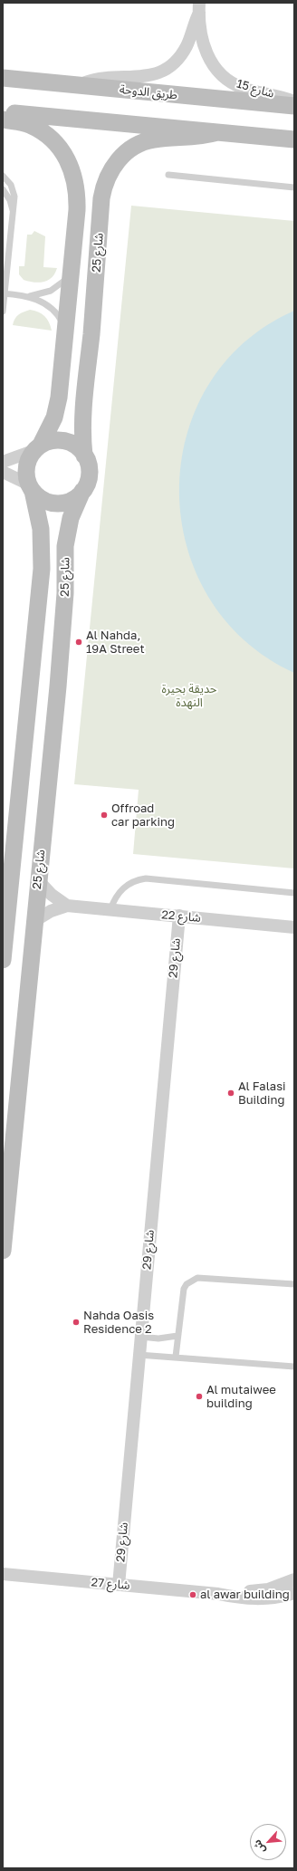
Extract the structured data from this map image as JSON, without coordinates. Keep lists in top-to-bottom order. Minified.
{"streets":{"street":["شارع 15","طريق الدوحة","شارع 25","شارع 22","شارع 29","شارع 27"]},"crossings":[["شارع 15","طريق الدوحة"],["شارع 25","شارع 22"],["شارع 22","شارع 29"],["شارع 29","شارع 27"]],"parks":["حديقة بحيرة النهدة"],"places":["Al Nahda, 19A Street","Offroad car parking","Al Falasi Building","Nahda Oasis Residence 2","Al mutaiwee building","al awar building"],"north":"bottom left"}
